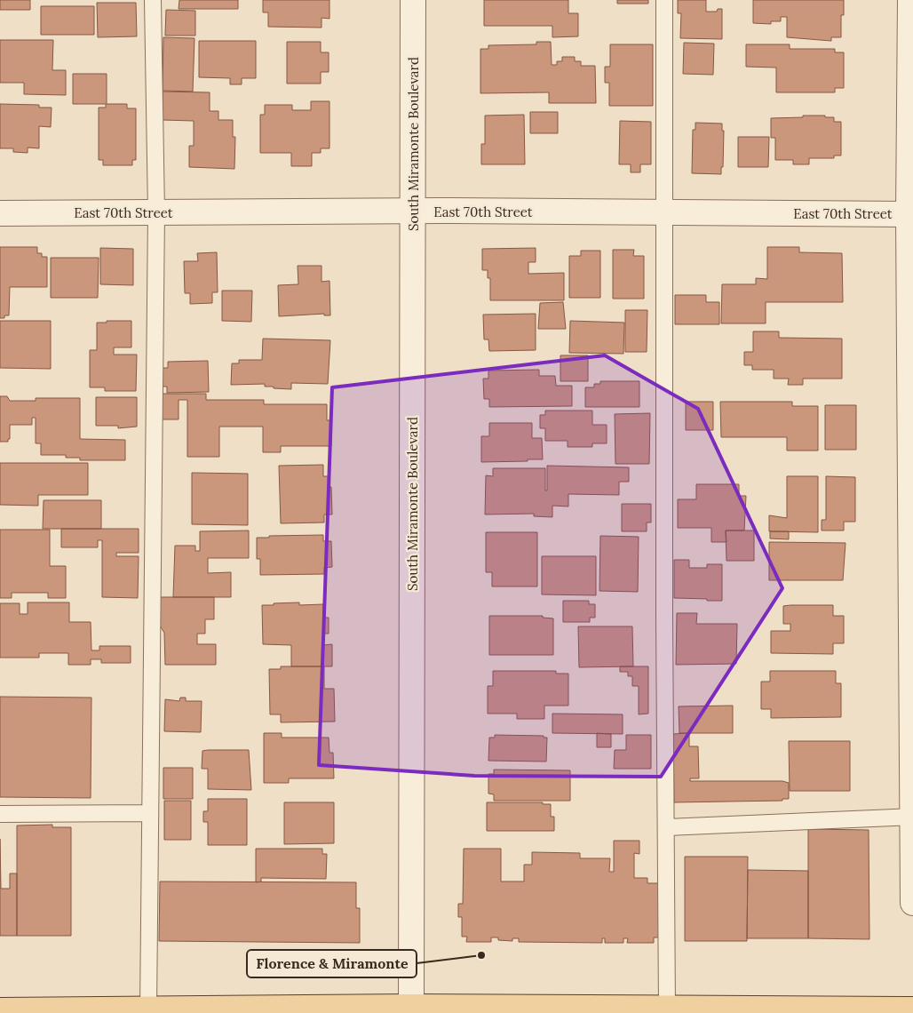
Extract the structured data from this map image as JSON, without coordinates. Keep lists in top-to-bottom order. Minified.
{"streets":{"street":["South Miramonte Boulevard","East 70th Street"]},"crossings":[["South Miramonte Boulevard","East 70th Street"]],"places":["Florence & Miramonte"]}
